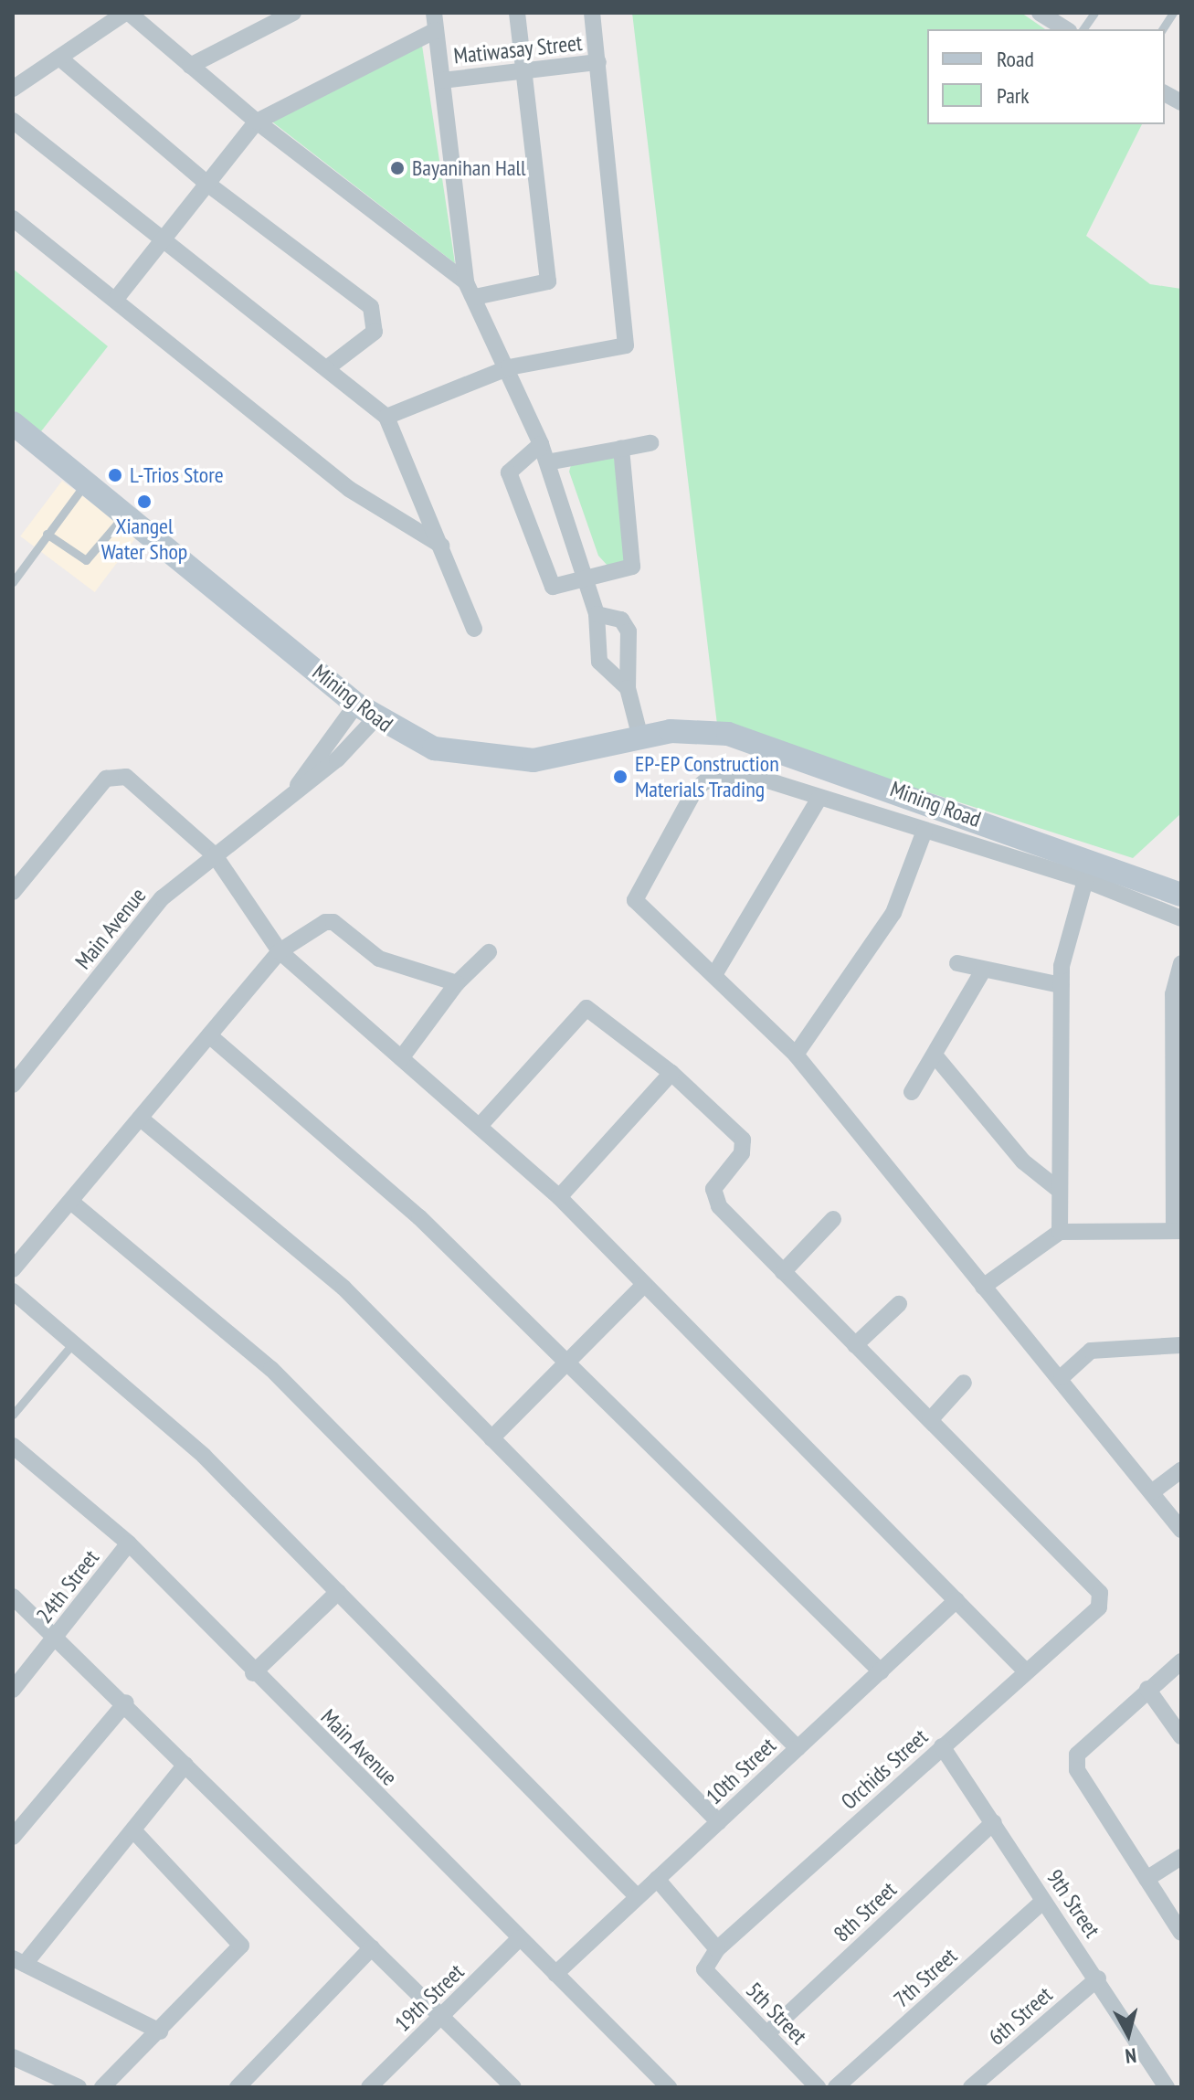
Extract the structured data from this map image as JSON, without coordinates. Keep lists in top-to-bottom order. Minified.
{"streets":{"street":["Matiwasay Street","Mining Road","Main Avenue","24th Street","Orchids Street","10th Street","9th Street","8th Street","7th Street","19th Street","5th Street","6th Street"]},"crossings":[["Mining Road","Main Avenue"],["Main Avenue","24th Street"],["Main Avenue","10th Street"],["Main Avenue","19th Street"],["Orchids Street","9th Street"],["Orchids Street","5th Street"],["9th Street","8th Street"],["9th Street","7th Street"],["9th Street","6th Street"],["8th Street","5th Street"]],"places":["Bayanihan Hall","L-Trios Store","Xiangel Water Shop","EP-EP Construction Materials Trading"],"legend":["Road","Park"],"north":"bottom"}
